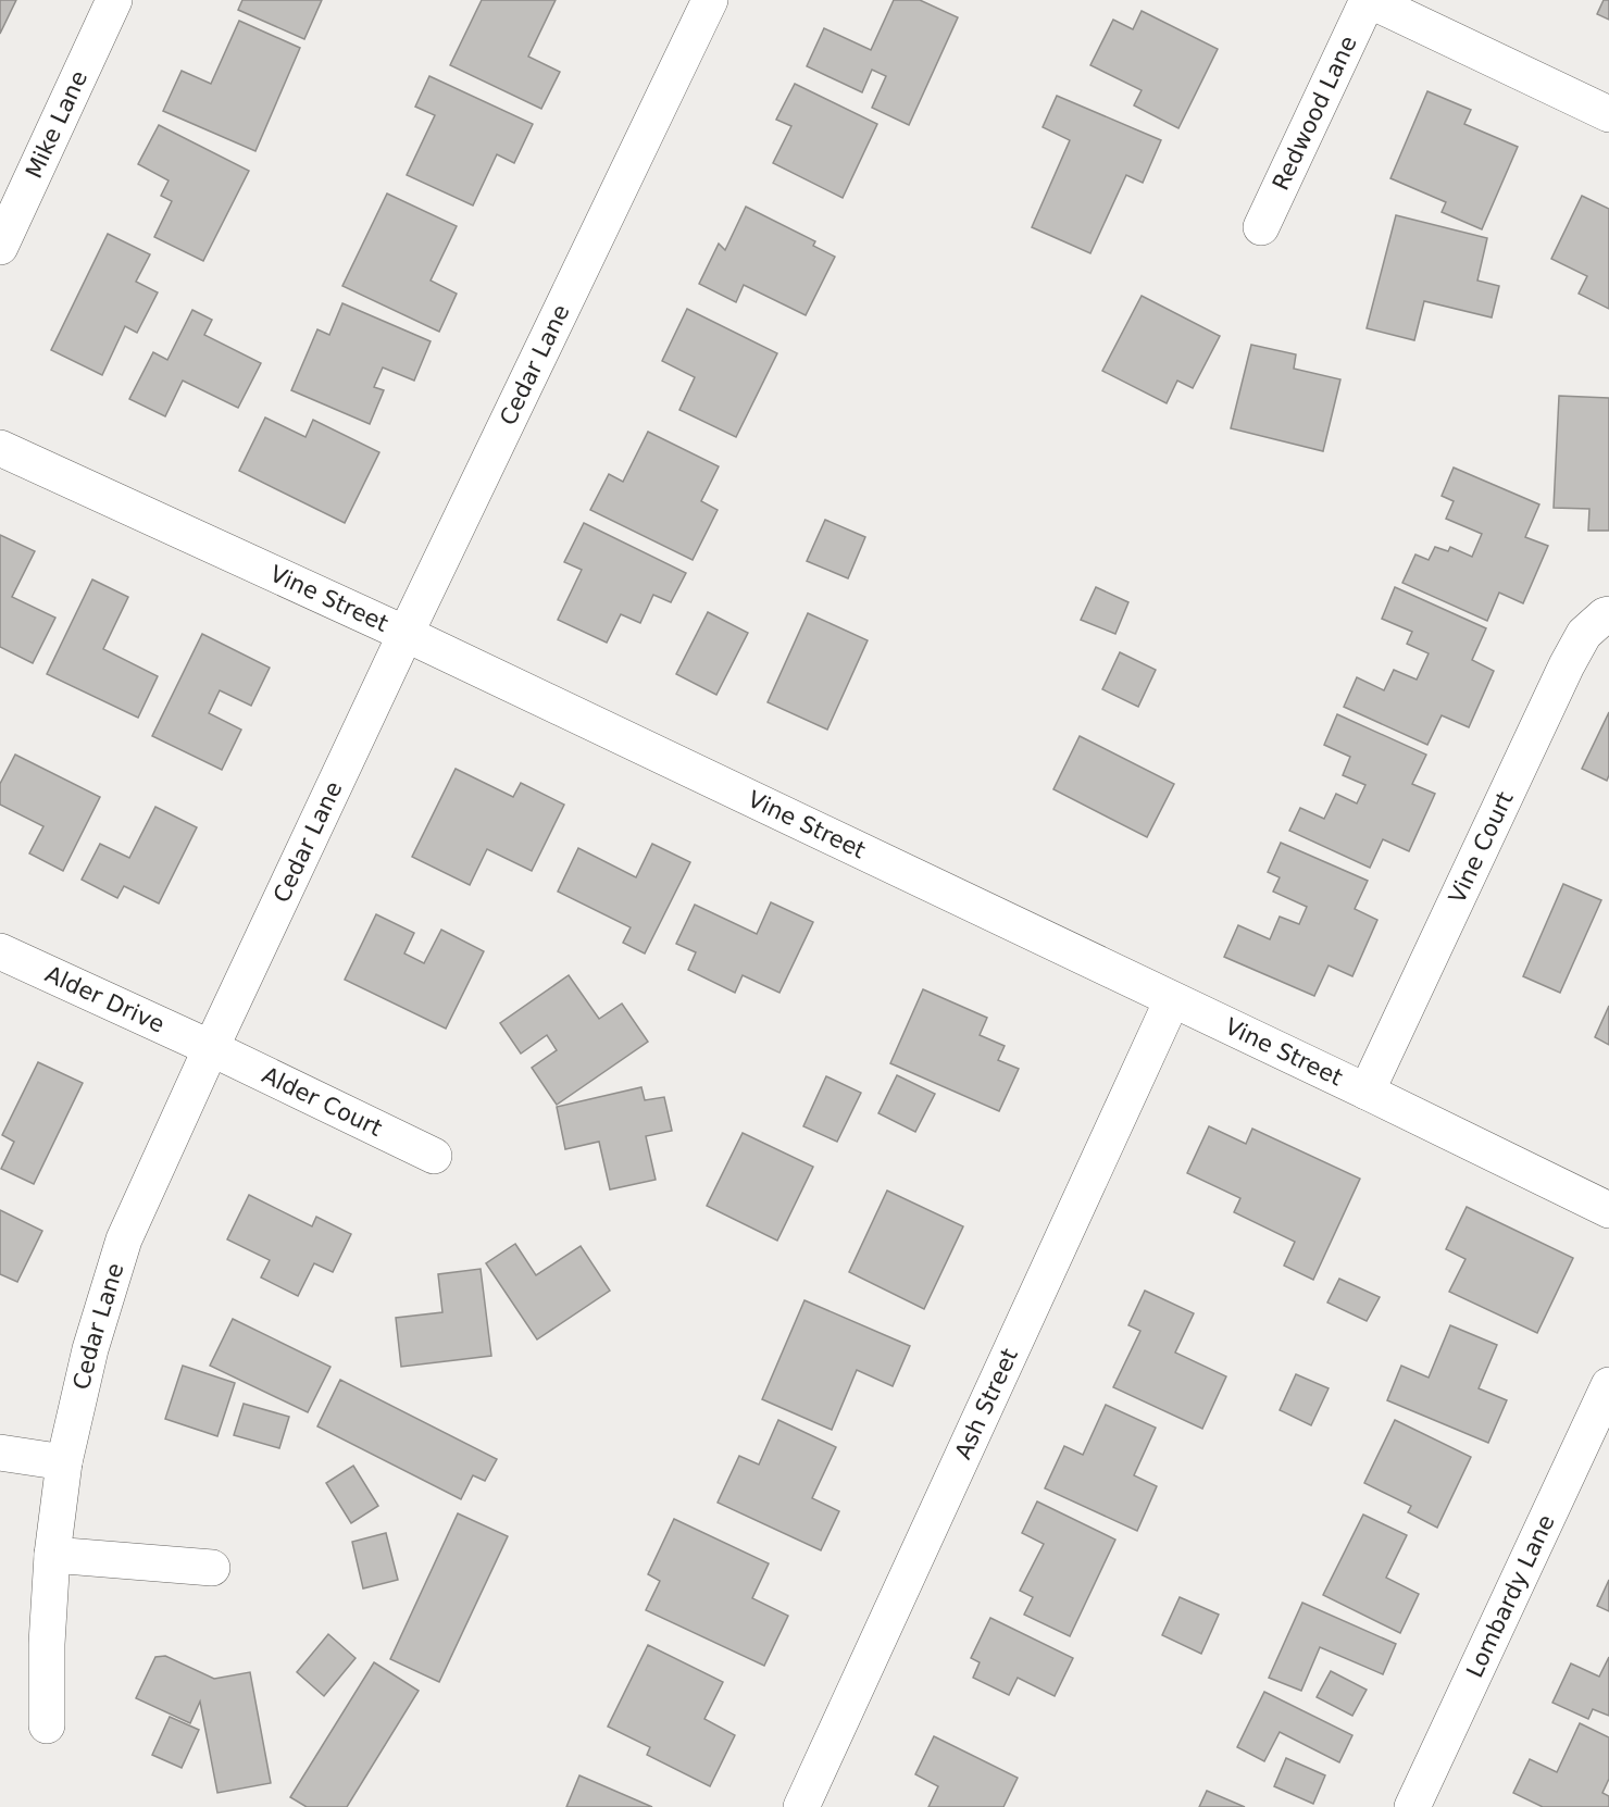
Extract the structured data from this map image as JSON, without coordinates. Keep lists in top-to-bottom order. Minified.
{"streets":{"street":["Redwood Lane","Mike Lane","Cedar Lane","Vine Street","Vine Court","Alder Drive","Alder Court","Ash Street","Lombardy Lane"]},"crossings":[["Cedar Lane","Vine Street"],["Cedar Lane","Alder Drive"],["Cedar Lane","Alder Court"],["Vine Street","Vine Court"],["Vine Street","Ash Street"],["Alder Drive","Alder Court"]]}
